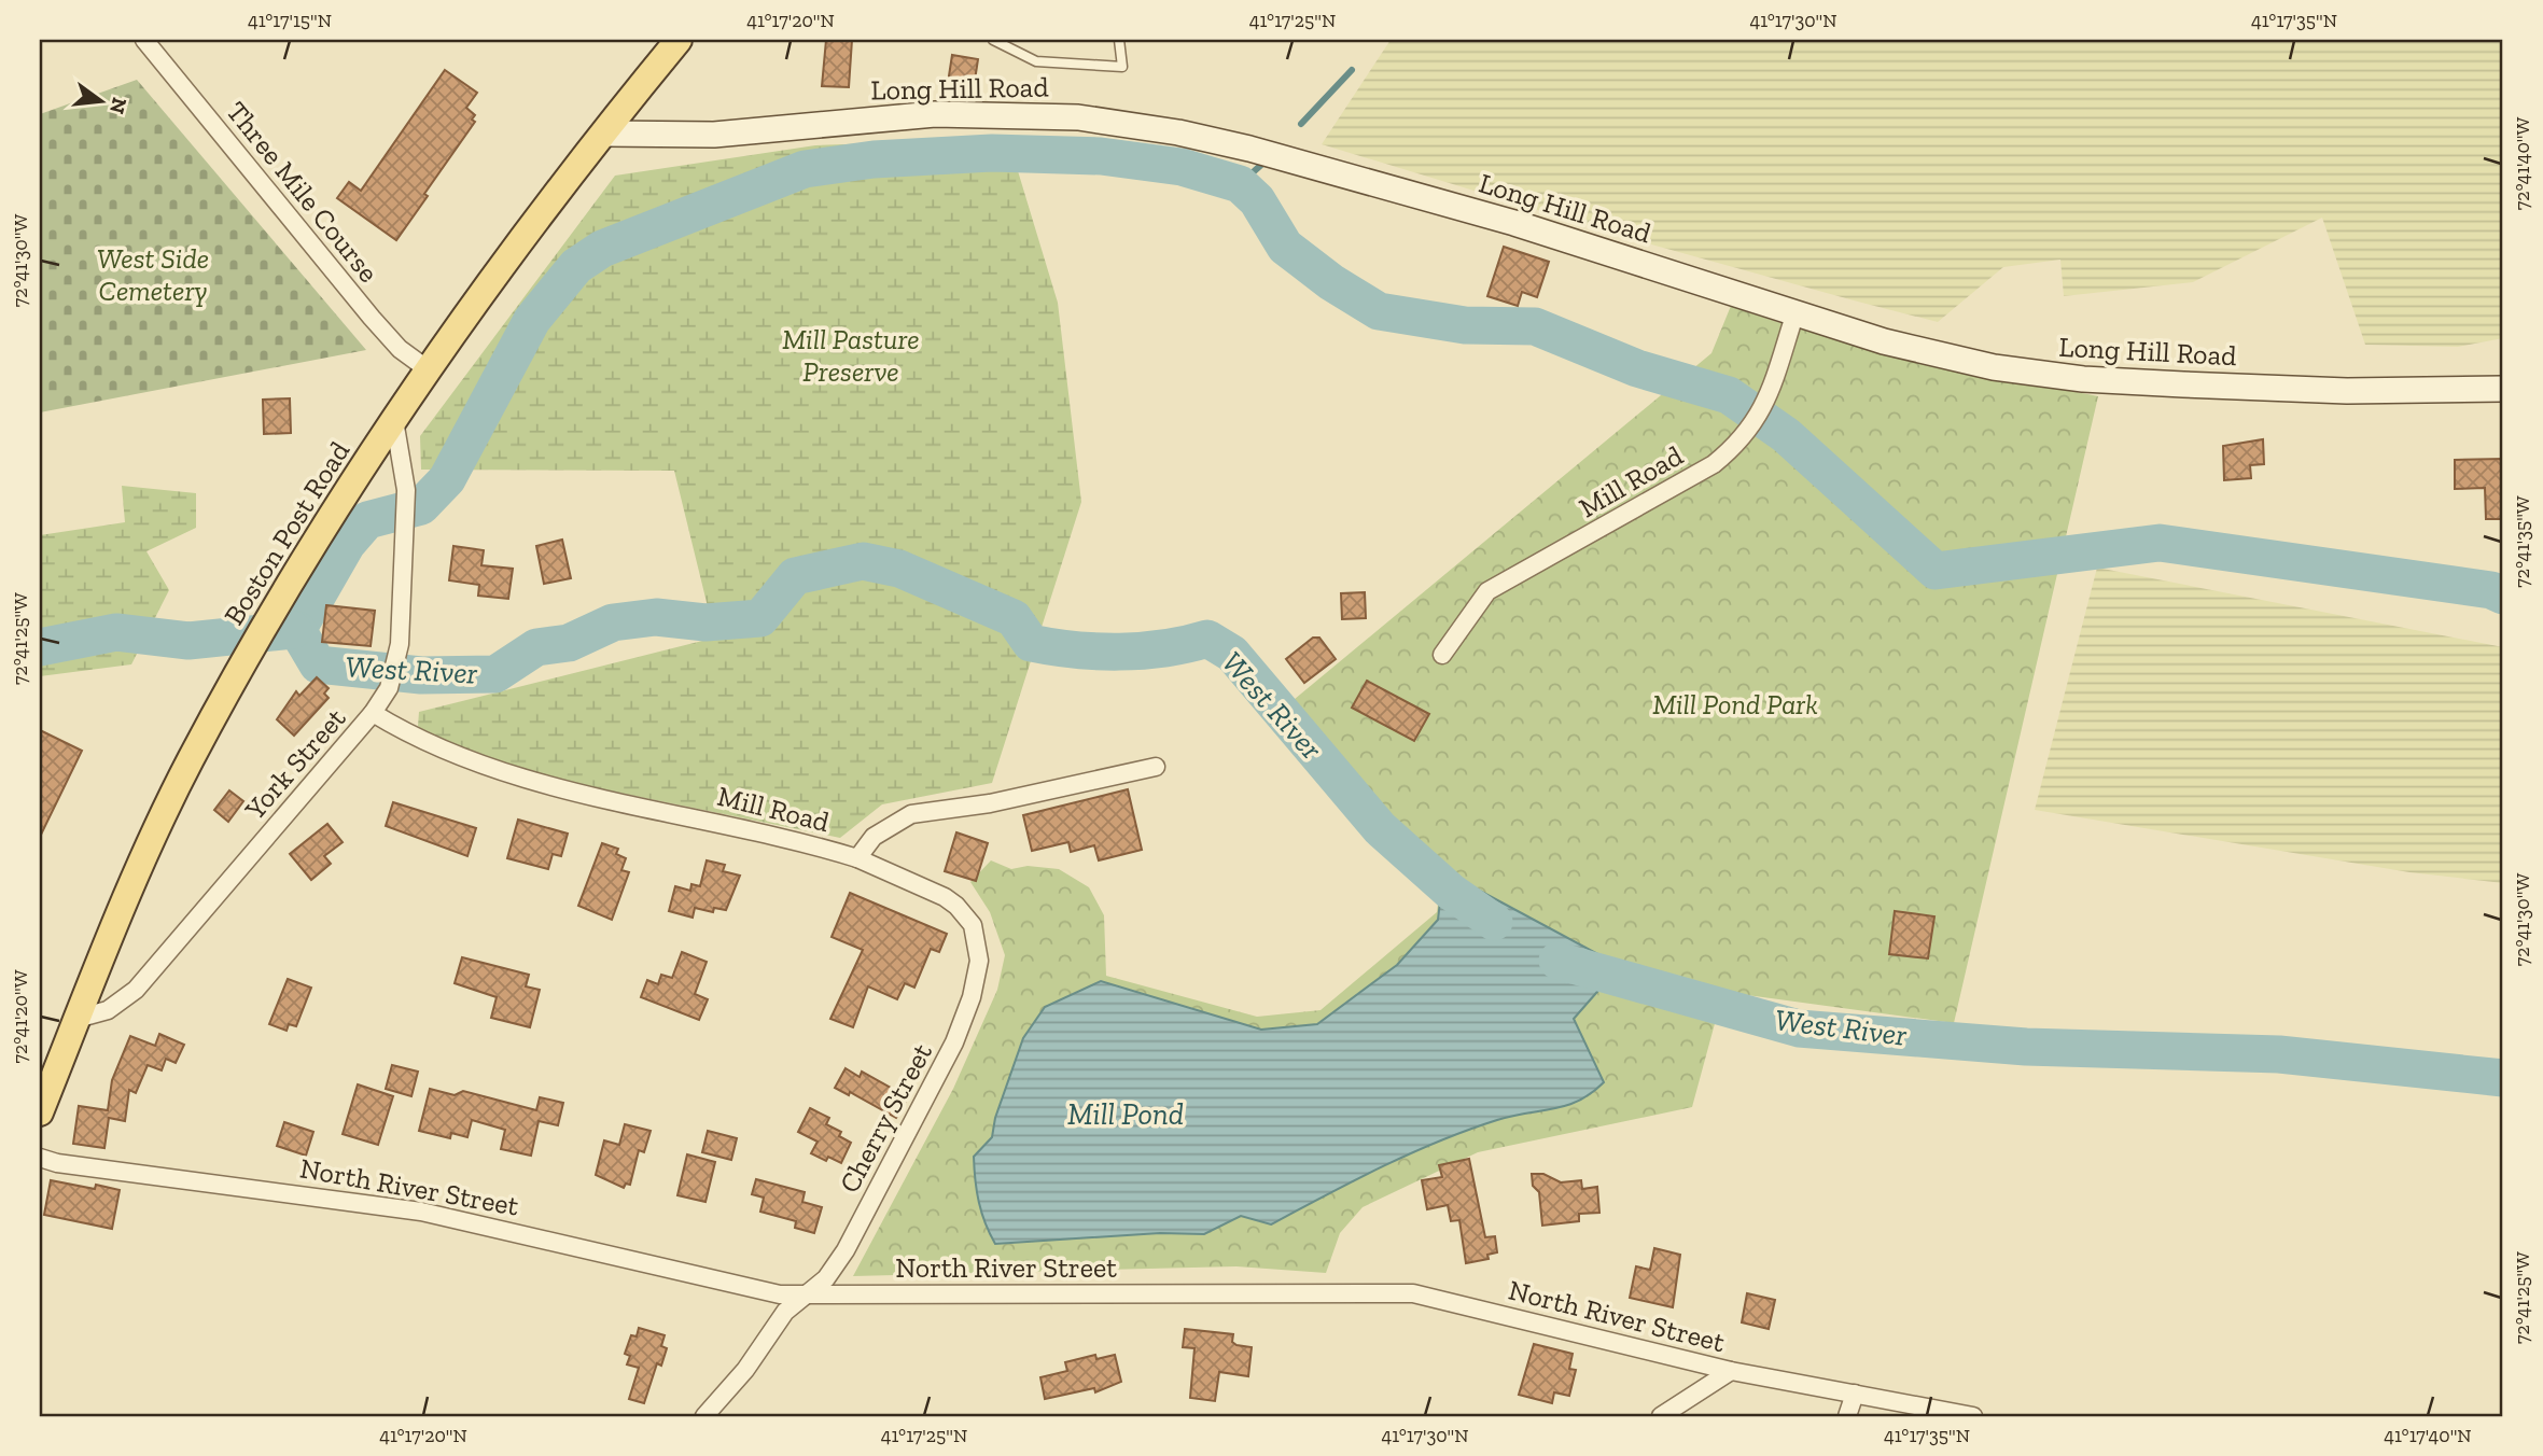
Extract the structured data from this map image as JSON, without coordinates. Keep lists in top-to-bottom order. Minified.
{"streets":{"main road":["Boston Post Road"],"street":["Long Hill Road","Three Mile Course","Mill Road","York Street","Cherry Street","North River Street"]},"crossings":[["Long Hill Road","Mill Road"],["Long Hill Road","Boston Post Road"],["Three Mile Course","Boston Post Road"],["Mill Road","York Street"],["Mill Road","Cherry Street"],["Boston Post Road","York Street"],["Cherry Street","North River Street"]],"water":["West River","Mill Pond"],"parks":["West Side Cemetery","Mill Pasture Preserve","Mill Pond Park"],"north":"right","coordinates":["41°17'15\"N","41°17'20\"N","41°17'25\"N","41°17'30\"N","41°17'35\"N","72°41'40\"W","72°41'30\"W","72°41'35\"W","72°41'25\"W","72°41'20\"W","41°17'40\"N"]}
